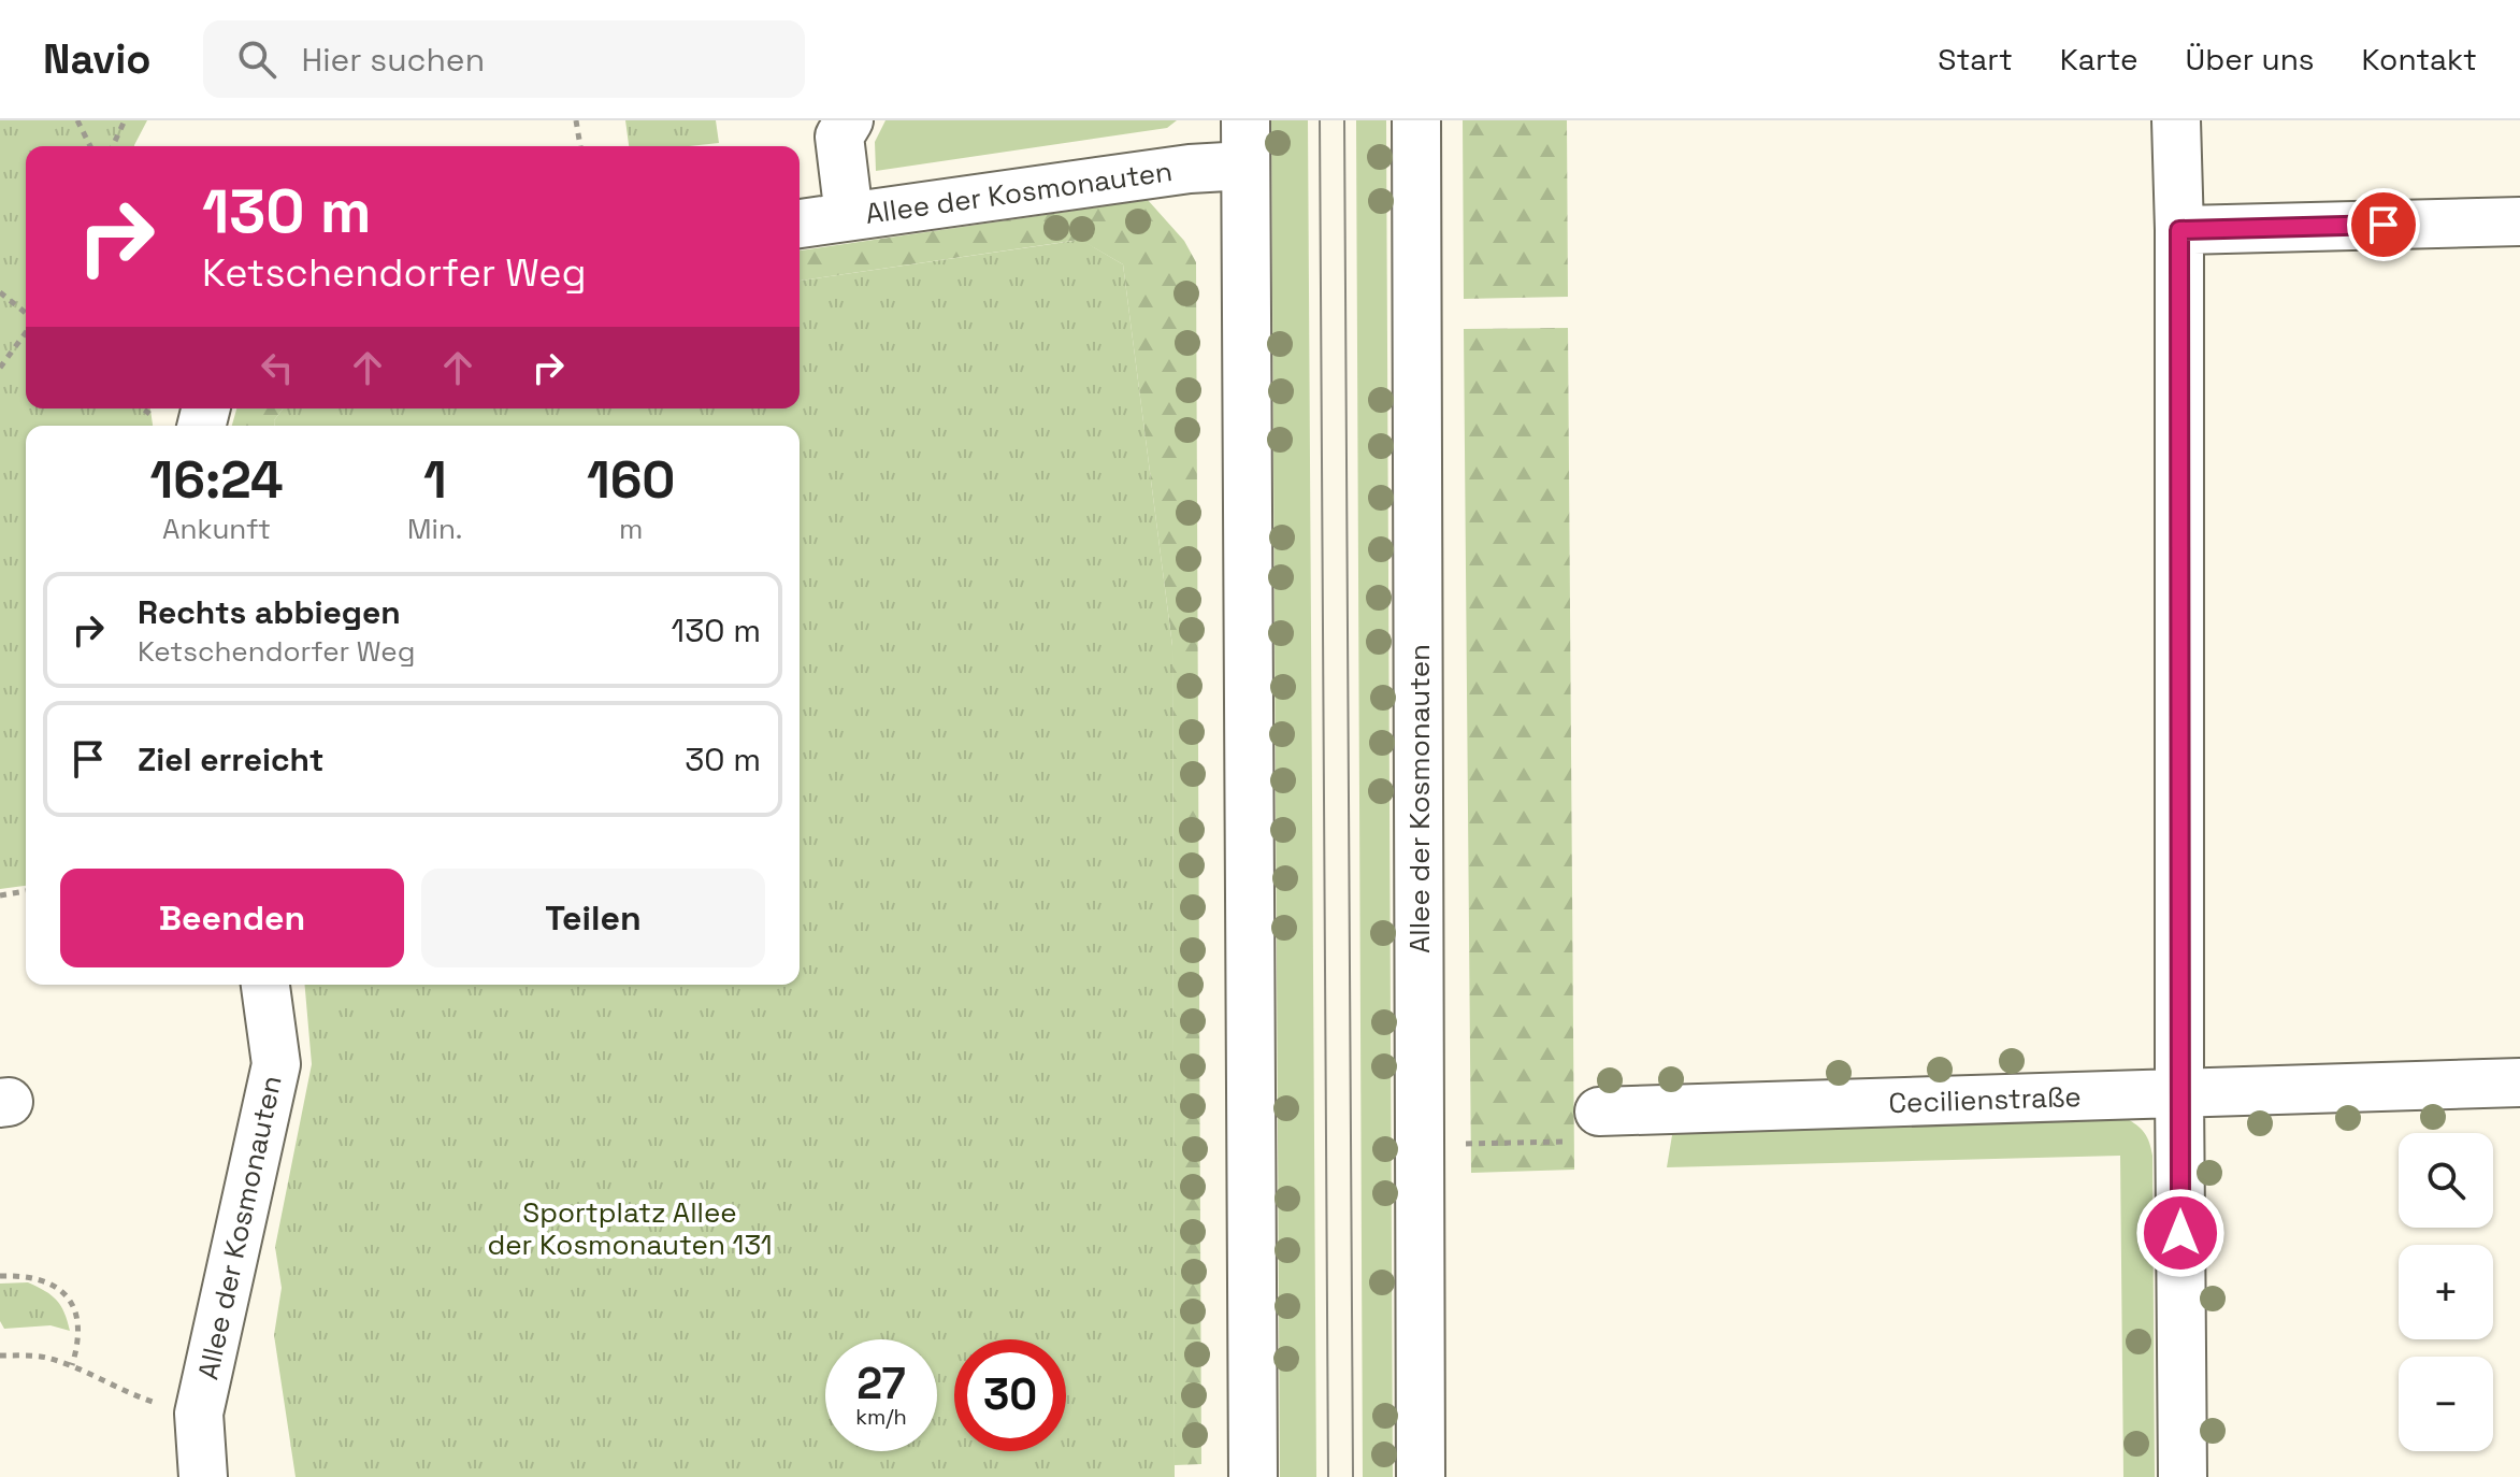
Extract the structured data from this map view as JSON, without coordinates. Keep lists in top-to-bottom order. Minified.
{"streets":{"street":["Allee der Kosmonauten","Cecilienstraße"]},"parks":["Sportplatz Allee der Kosmonauten 131"],"page":{"header":"Navio","search":"Hier suchen","nav":["Start","Karte","Über uns","Kontakt"],"turn":["130 m","Ketschendorfer Weg"],"eta":["16:24","Ankunft","1","Min.","160","m"],"list":[{"name":"Rechts abbiegen","note":"Ketschendorfer Weg","value":"130 m"},{"name":"Ziel erreicht","value":"30 m"}],"buttons":["Beenden","Teilen"],"map_buttons":["+","−"],"speed":"27 km/h","limit":"30"}}
